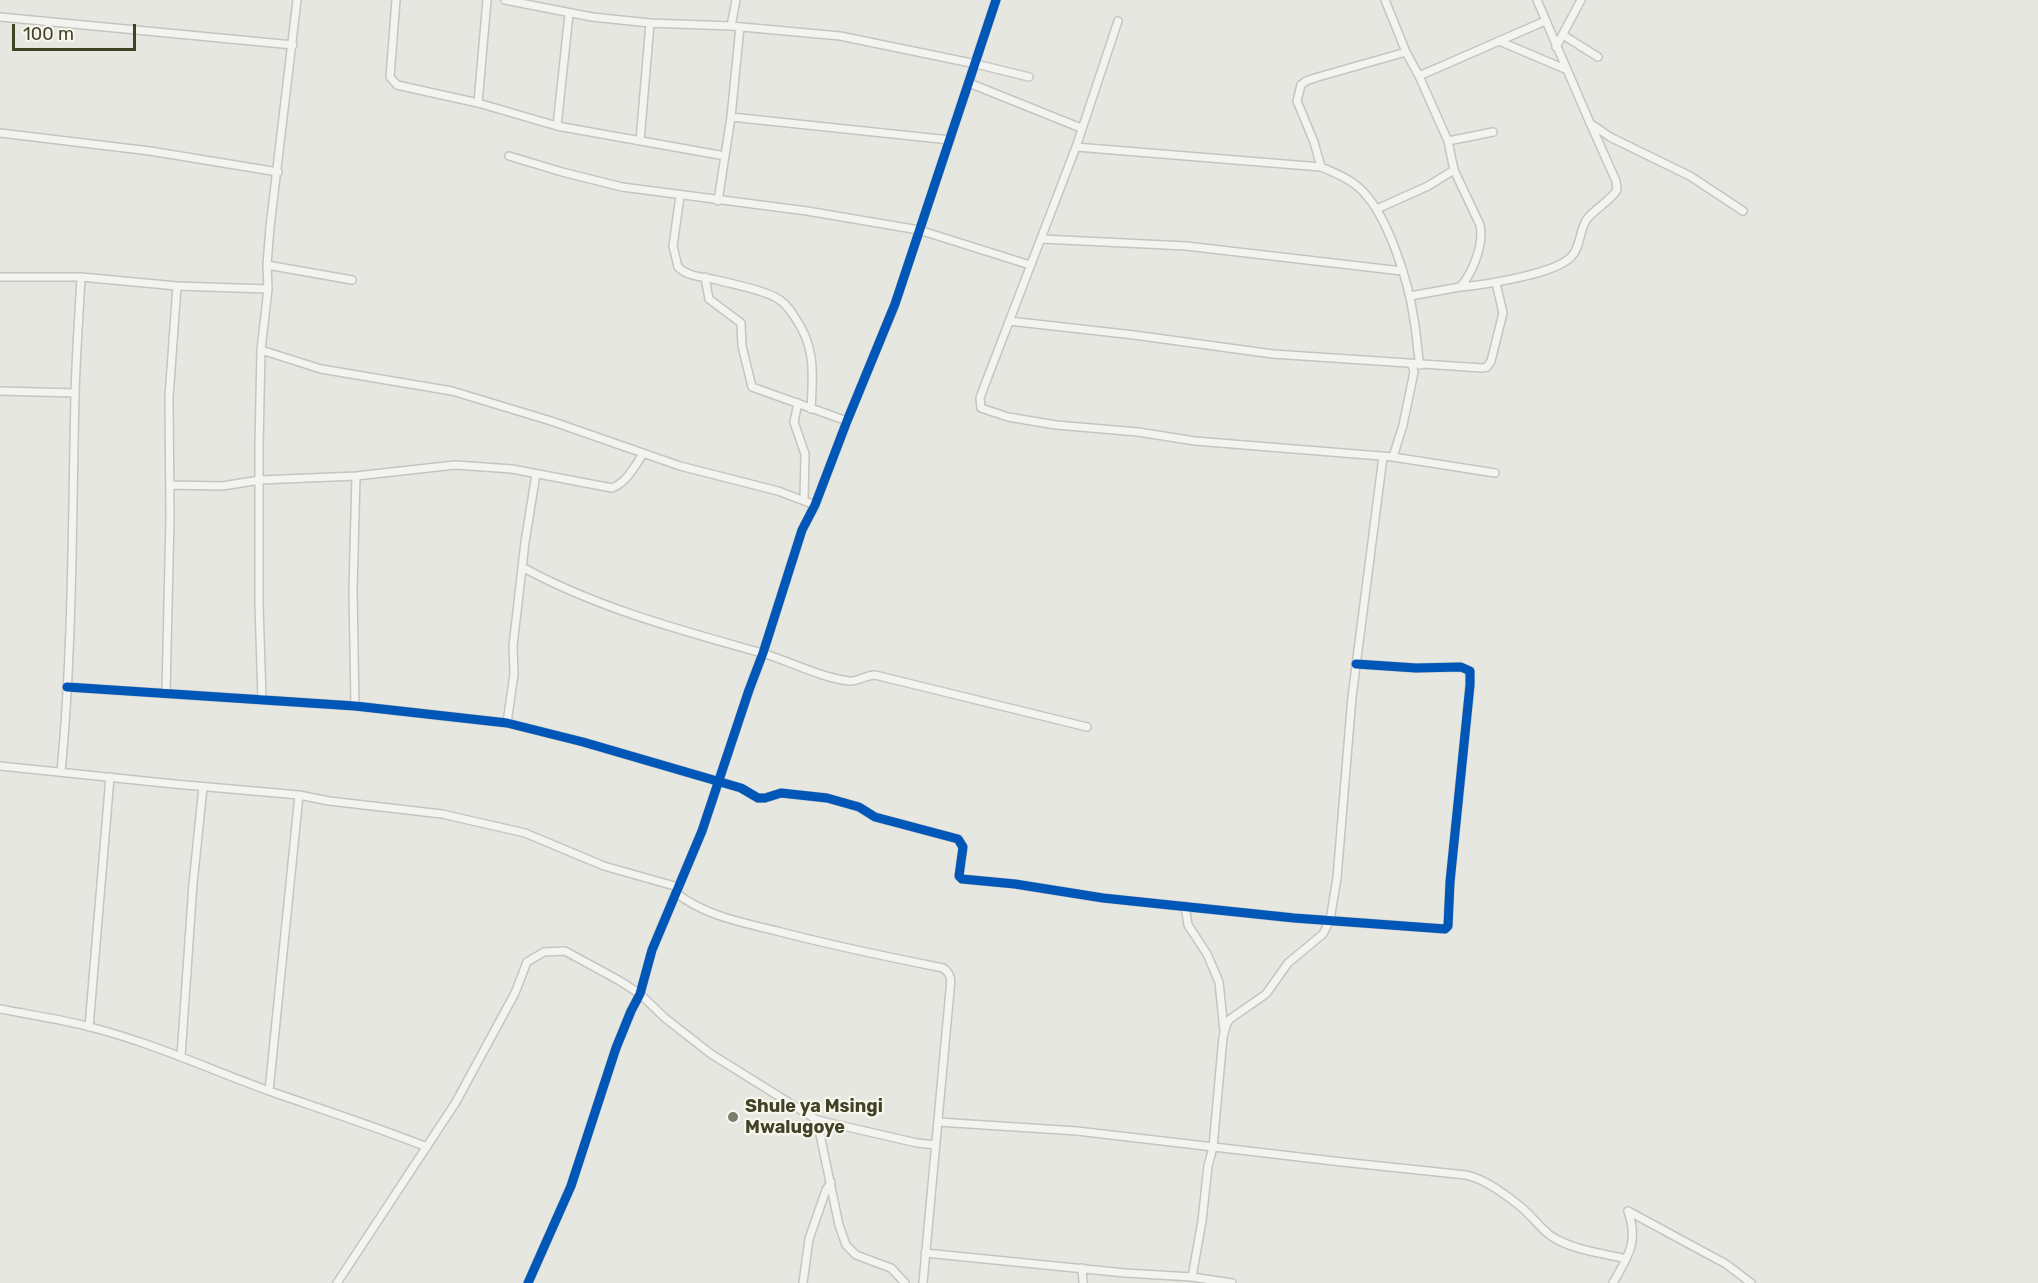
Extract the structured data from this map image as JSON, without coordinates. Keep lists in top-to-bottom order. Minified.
{"places":["Shule ya Msingi Mwalugoye"],"scale_bar":"100 m"}
